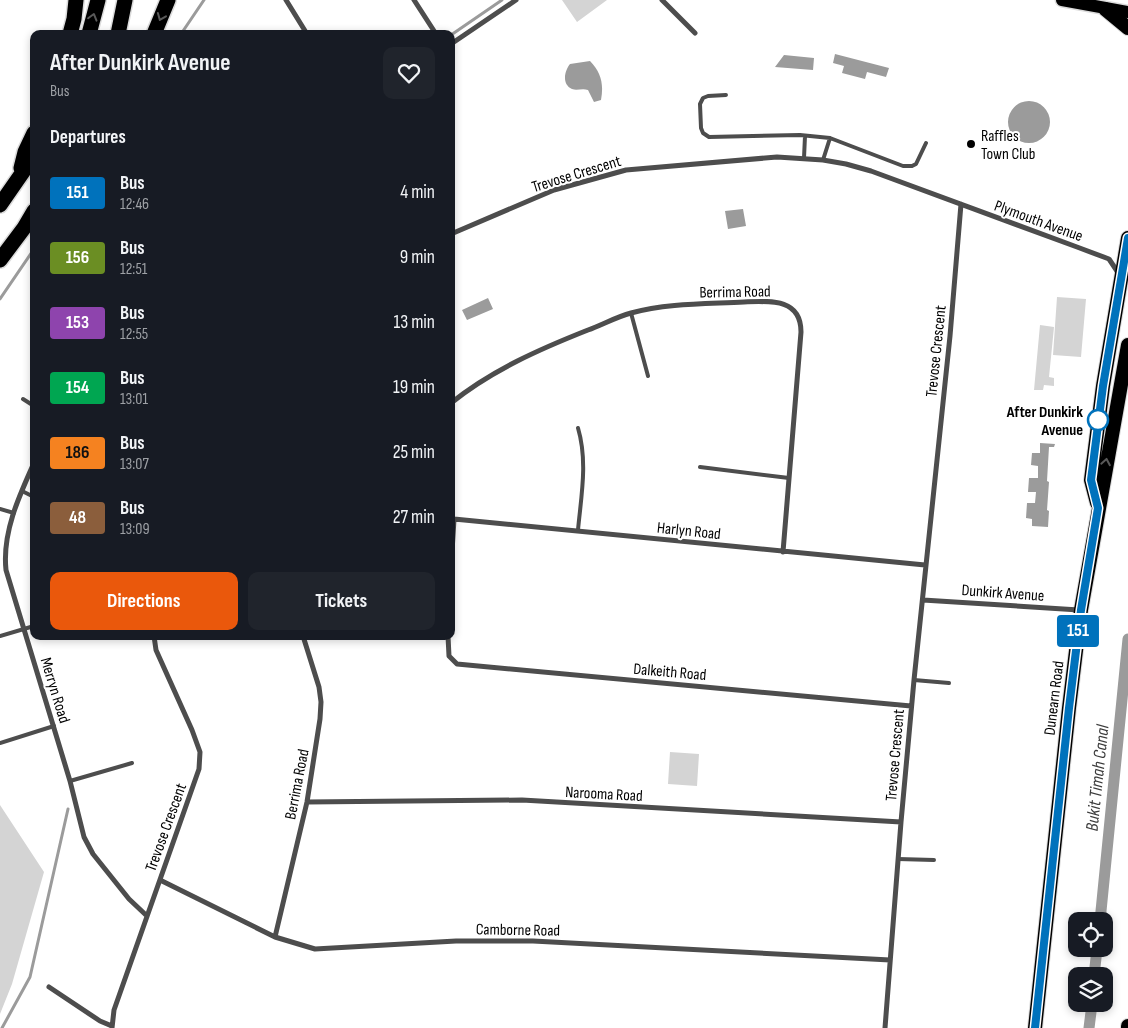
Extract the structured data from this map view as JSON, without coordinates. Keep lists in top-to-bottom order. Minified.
{"streets":{"highway":["Dunearn Road"],"street":["Trevose Crescent","Plymouth Avenue","Berrima Road","Harlyn Road","Dunkirk Avenue","Dalkeith Road","Merryn Road","Narooma Road","Camborne Road"]},"crossings":[["Trevose Crescent","Plymouth Avenue"],["Trevose Crescent","Harlyn Road"],["Trevose Crescent","Dunkirk Avenue"],["Trevose Crescent","Dalkeith Road"],["Trevose Crescent","Merryn Road"],["Trevose Crescent","Narooma Road"],["Trevose Crescent","Camborne Road"],["Berrima Road","Harlyn Road"],["Berrima Road","Narooma Road"],["Berrima Road","Camborne Road"],["Dunkirk Avenue","Dunearn Road"]],"water":["Bukit Timah Canal"],"places":["Raffles Town Club","After Dunkirk Avenue"],"lines":["bus line 151"],"page":{"on_map":"151","heading":[["After Dunkirk Avenue","Bus"],"Departures"],"list":[{"mark":"151","name":"Bus","note":"12:46","value":"4 min"},{"mark":"156","name":"Bus","note":"12:51","value":"9 min"},{"mark":"153","name":"Bus","note":"12:55","value":"13 min"},{"mark":"154","name":"Bus","note":"13:01","value":"19 min"},{"mark":"186","name":"Bus","note":"13:07","value":"25 min"},{"mark":"48","name":"Bus","note":"13:09","value":"27 min"}],"buttons":["Directions","Tickets"]}}
